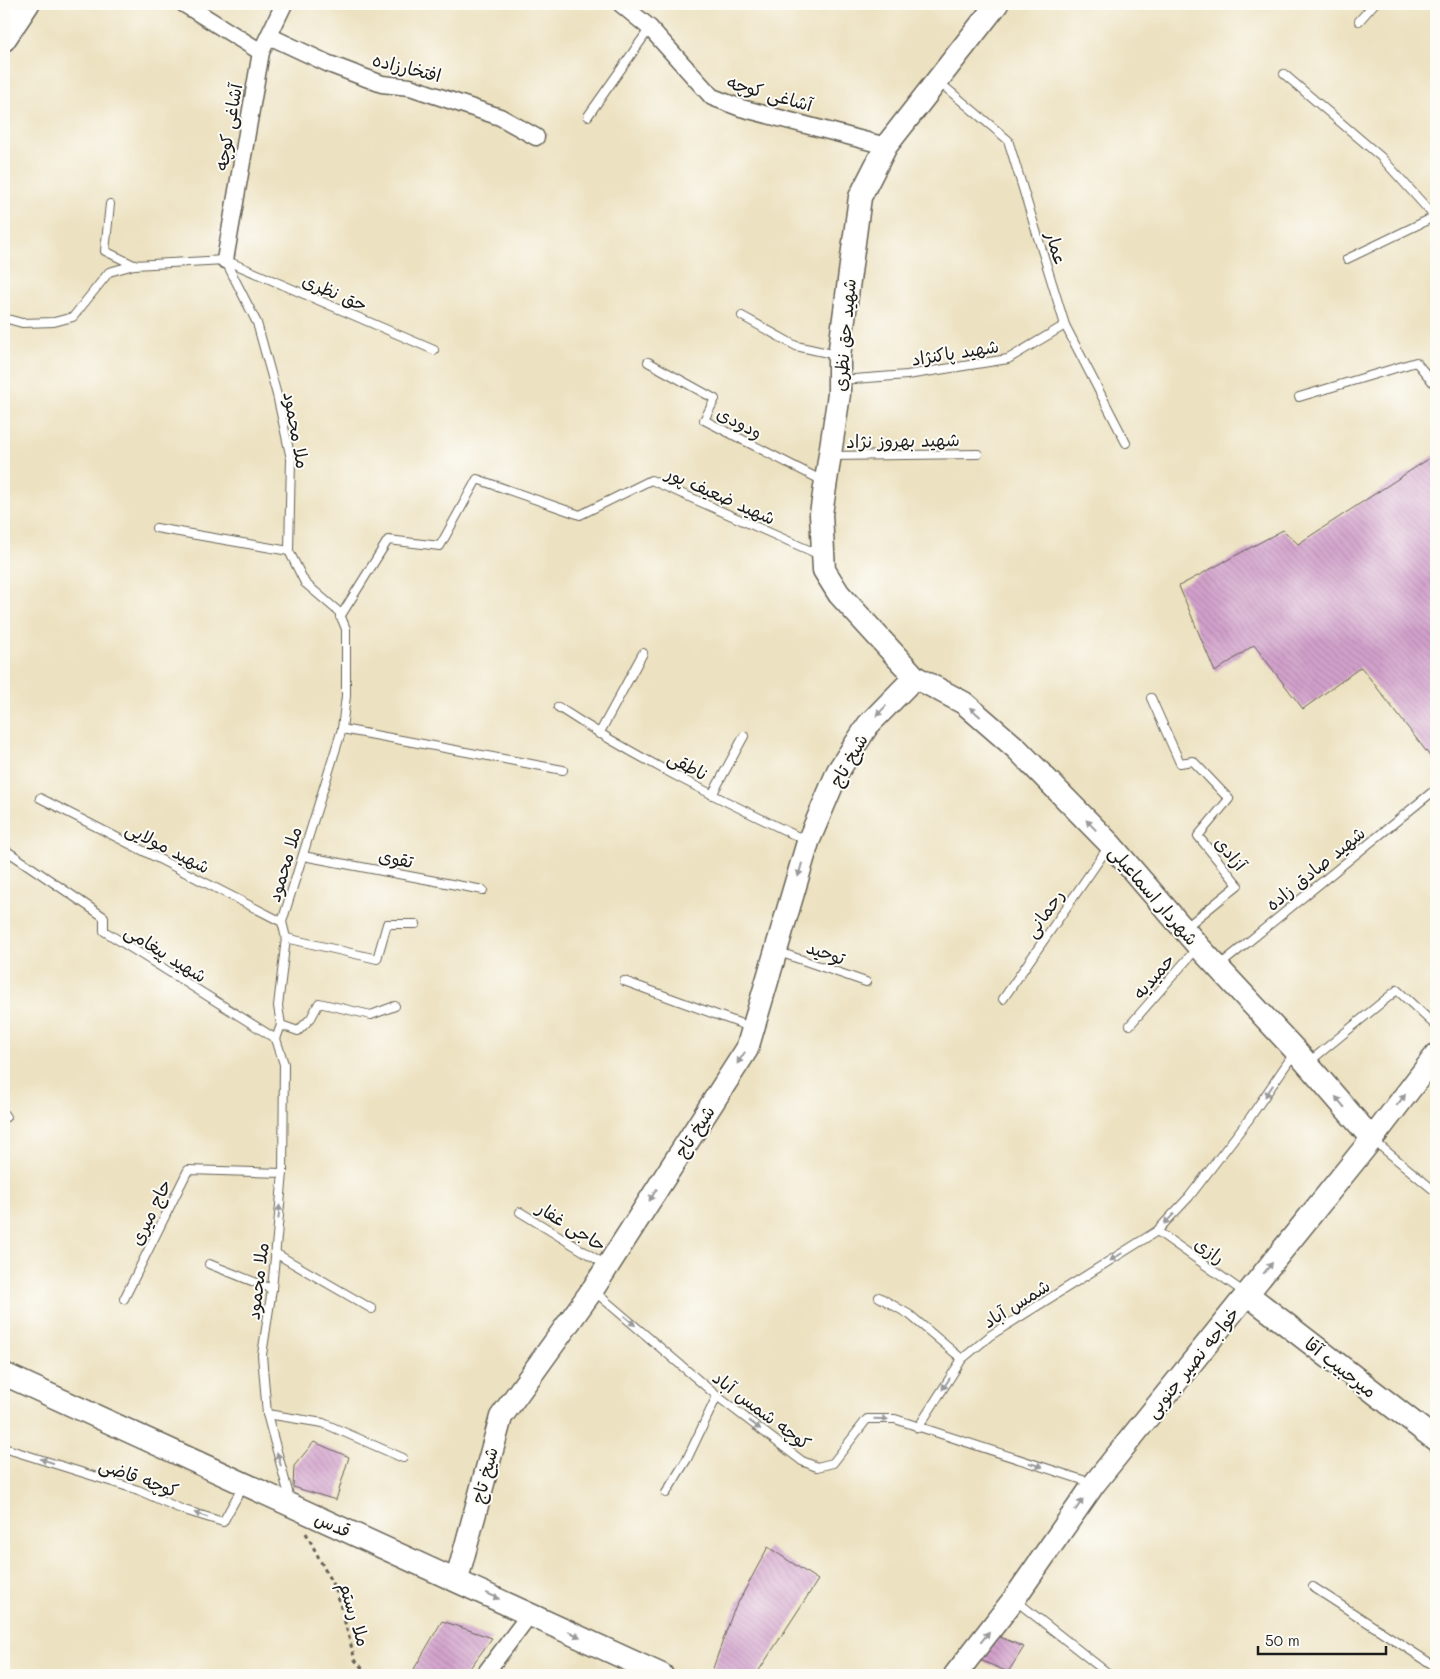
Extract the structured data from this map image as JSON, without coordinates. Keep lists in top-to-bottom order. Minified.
{"streets":{"street":["افتخارزاده","آشاغی کوچه","شهید حق نظری","شیخ تاج","شهردار اسماعیلی","خواجه نصیر جنوبی","میرحبیب آقا","قدس"],"lane":["عمار","حق نظری","شهید پاکنژاد","ودودی","ملا محمود","شهید بهروز نژاد","شهید ضعیف پور","ناطقی","شهید مولایی","آزادی","تقوی","شهید صادق زاده","رحمانی","توحید","شهید پیغامی","حمیدیه","حاج میری","حاجی غفار","رازی","شمس آباد","کوچه شمس آباد","کوچه قاضی"],"path":["ملا رستم"]},"crossings":[["افتخارزاده","آشاغی کوچه"],["آشاغی کوچه","حق نظری"],["آشاغی کوچه","شهید حق نظری"],["آشاغی کوچه","ملا محمود"],["عمار","شهید حق نظری"],["عمار","شهید پاکنژاد"],["حق نظری","ملا محمود"],["شهید حق نظری","شهید پاکنژاد"],["شهید حق نظری","ودودی"],["شهید حق نظری","شهید بهروز نژاد"],["شهید حق نظری","شهید ضعیف پور"],["شهید حق نظری","شیخ تاج"],["شهید حق نظری","شهردار اسماعیلی"],["ملا محمود","شهید ضعیف پور"],["ملا محمود","شهید مولایی"],["ملا محمود","تقوی"],["ملا محمود","شهید پیغامی"],["ملا محمود","حاج میری"],["ملا محمود","قدس"],["شیخ تاج","ناطقی"],["شیخ تاج","شهردار اسماعیلی"],["شیخ تاج","توحید"],["شیخ تاج","حاجی غفار"],["شیخ تاج","کوچه شمس آباد"],["شیخ تاج","قدس"],["آزادی","شهردار اسماعیلی"],["شهید صادق زاده","شهردار اسماعیلی"],["شهردار اسماعیلی","رحمانی"],["شهردار اسماعیلی","حمیدیه"],["شهردار اسماعیلی","شمس آباد"],["شهردار اسماعیلی","خواجه نصیر جنوبی"],["رازی","شمس آباد"],["رازی","خواجه نصیر جنوبی"],["رازی","میرحبیب آقا"],["شمس آباد","کوچه شمس آباد"],["خواجه نصیر جنوبی","میرحبیب آقا"],["خواجه نصیر جنوبی","کوچه شمس آباد"],["کوچه قاضی","قدس"]],"one_way":["شیخ تاج","شهردار اسماعیلی","شمس آباد","خواجه نصیر جنوبی","کوچه شمس آباد","کوچه قاضی"],"scale_bar":"50 m"}
